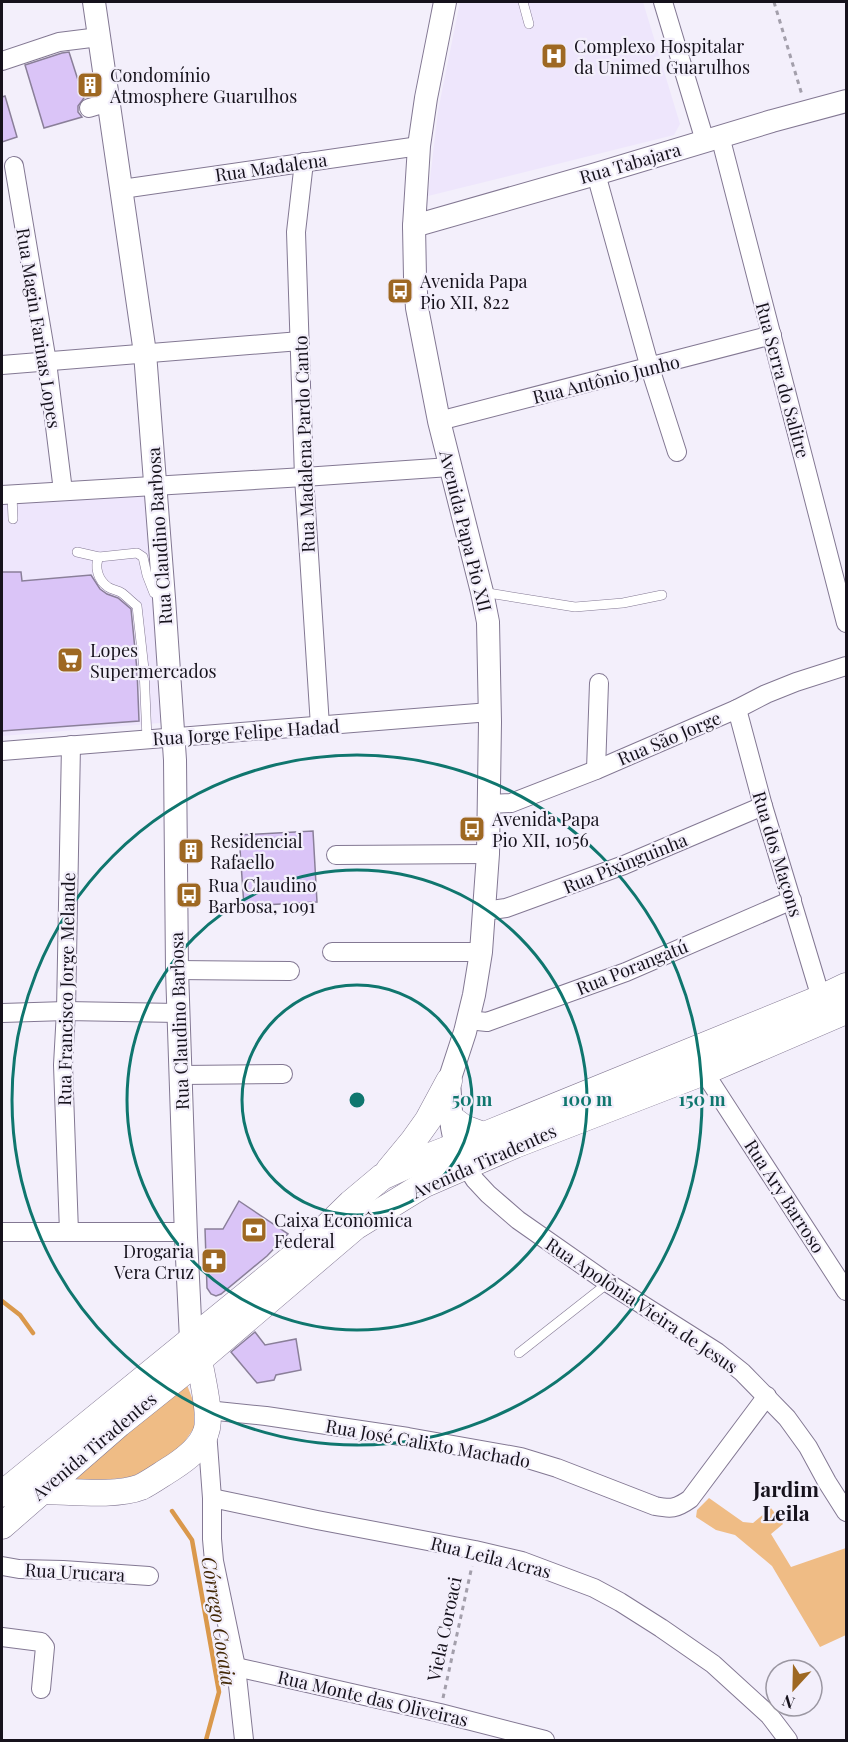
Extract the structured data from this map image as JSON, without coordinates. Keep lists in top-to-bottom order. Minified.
{"streets":{"main road":["Avenida Tiradentes"],"street":["Rua Tabajara","Rua Madalena","Rua Magin Farinas Lopes","Rua Antônio Junho","Rua Serra do Salitre","Rua Madalena Pardo Canto","Avenida Papa Pio XII","Rua Claudino Barbosa","Rua Jorge Felipe Hadad","Rua São Jorge","Rua dos Maçons","Rua Pixinguinha","Rua Porangatú","Rua Francisco Jorge Melande","Rua Ary Barroso","Rua Apolônia Vieira de Jesus","Rua José Calixto Machado","Rua Leila Acras","Rua Urucara","Rua Monte das Oliveiras"],"path":["Viela Coroaci"]},"crossings":[["Rua Tabajara","Rua Serra do Salitre"],["Rua Tabajara","Avenida Papa Pio XII"],["Rua Madalena","Rua Madalena Pardo Canto"],["Rua Madalena","Avenida Papa Pio XII"],["Rua Madalena","Rua Claudino Barbosa"],["Rua Antônio Junho","Rua Serra do Salitre"],["Rua Antônio Junho","Avenida Papa Pio XII"],["Rua Madalena Pardo Canto","Rua Jorge Felipe Hadad"],["Avenida Papa Pio XII","Rua Jorge Felipe Hadad"],["Avenida Papa Pio XII","Rua São Jorge"],["Avenida Papa Pio XII","Rua Pixinguinha"],["Avenida Papa Pio XII","Rua Porangatú"],["Avenida Papa Pio XII","Avenida Tiradentes"],["Avenida Papa Pio XII","Rua Apolônia Vieira de Jesus"],["Rua Claudino Barbosa","Rua Jorge Felipe Hadad"],["Rua Claudino Barbosa","Avenida Tiradentes"],["Rua Jorge Felipe Hadad","Rua Francisco Jorge Melande"],["Rua São Jorge","Rua dos Maçons"],["Rua dos Maçons","Rua Pixinguinha"],["Rua dos Maçons","Rua Porangatú"],["Rua dos Maçons","Avenida Tiradentes"],["Avenida Tiradentes","Rua Ary Barroso"],["Avenida Tiradentes","Rua Apolônia Vieira de Jesus"],["Rua Apolônia Vieira de Jesus","Rua José Calixto Machado"],["Rua Leila Acras","Viela Coroaci"],["Viela Coroaci","Rua Monte das Oliveiras"]],"districts":["Jardim Leila"],"water":["Córrego Cocaia"],"places":{"hospital":["Complexo Hospitalar da Unimed Guarulhos"],"building":["Condomínio Atmosphere Guarulhos","Residencial Rafaello"],"bus stop":["Avenida Papa Pio XII, 822","Avenida Papa Pio XII, 1056","Rua Claudino Barbosa, 1091"],"supermarket":["Lopes Supermercados"],"bank":["Caixa Econômica Federal"],"pharmacy":["Drogaria Vera Cruz"]},"north":"bottom","rings":["50 m","100 m","150 m"]}
